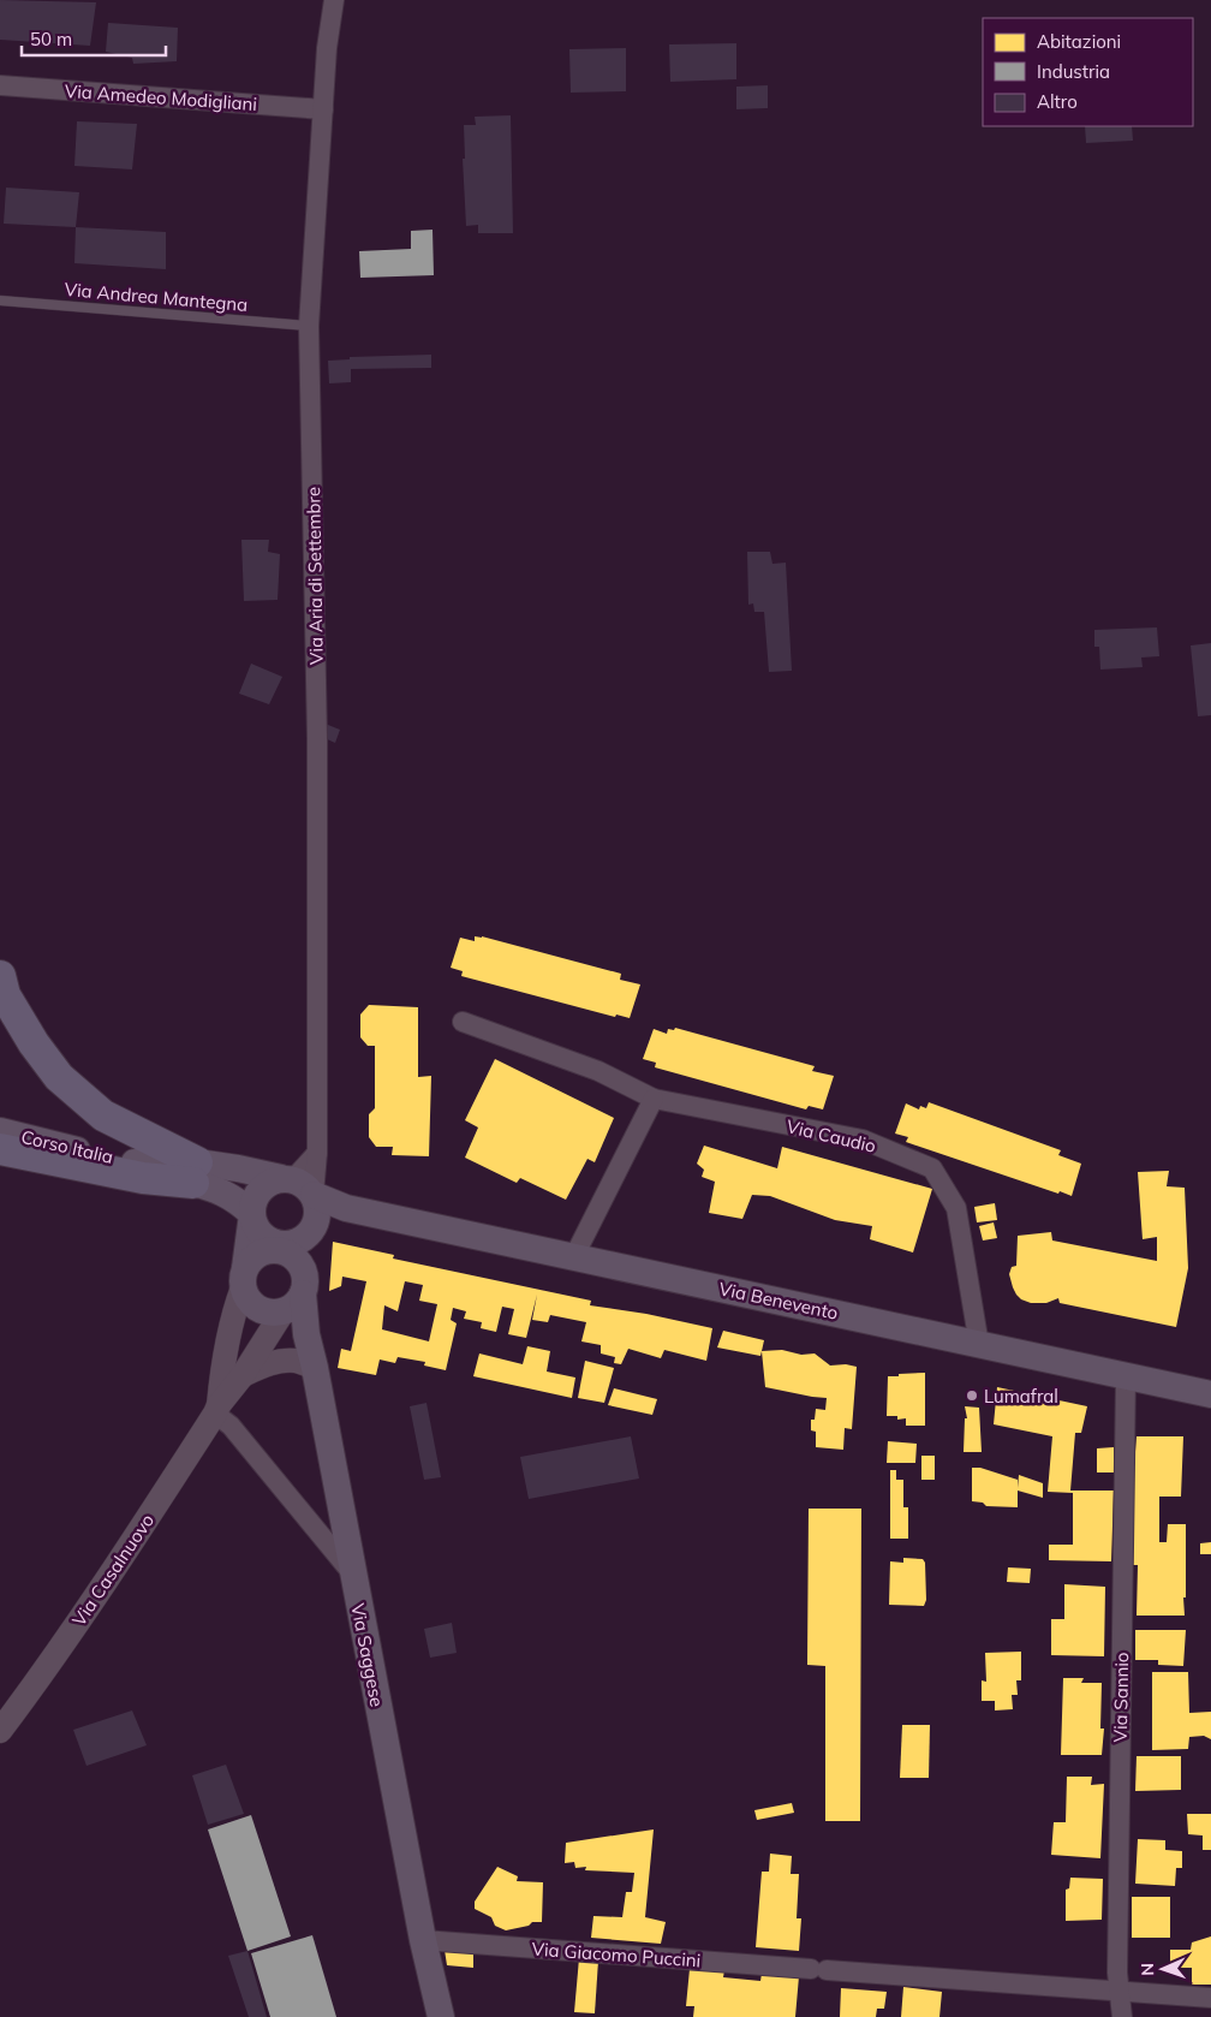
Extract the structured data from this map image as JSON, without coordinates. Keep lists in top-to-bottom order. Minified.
{"streets":{"main road":["Corso Italia","Via Benevento","Via Saggese"],"street":["Via Amedeo Modigliani","Via Aria di Settembre","Via Caudio","Via Casalnuovo","Via Sannio","Via Giacomo Puccini"],"lane":["Via Andrea Mantegna"]},"crossings":[["Via Amedeo Modigliani","Via Aria di Settembre"],["Via Andrea Mantegna","Via Aria di Settembre"],["Via Aria di Settembre","Via Benevento"],["Via Caudio","Via Benevento"],["Via Benevento","Via Sannio"],["Via Casalnuovo","Via Saggese"],["Via Saggese","Via Giacomo Puccini"],["Via Sannio","Via Giacomo Puccini"]],"places":["Lumafral"],"legend":["Abitazioni","Industria","Altro"],"scale_bar":"50 m","north":"left"}
